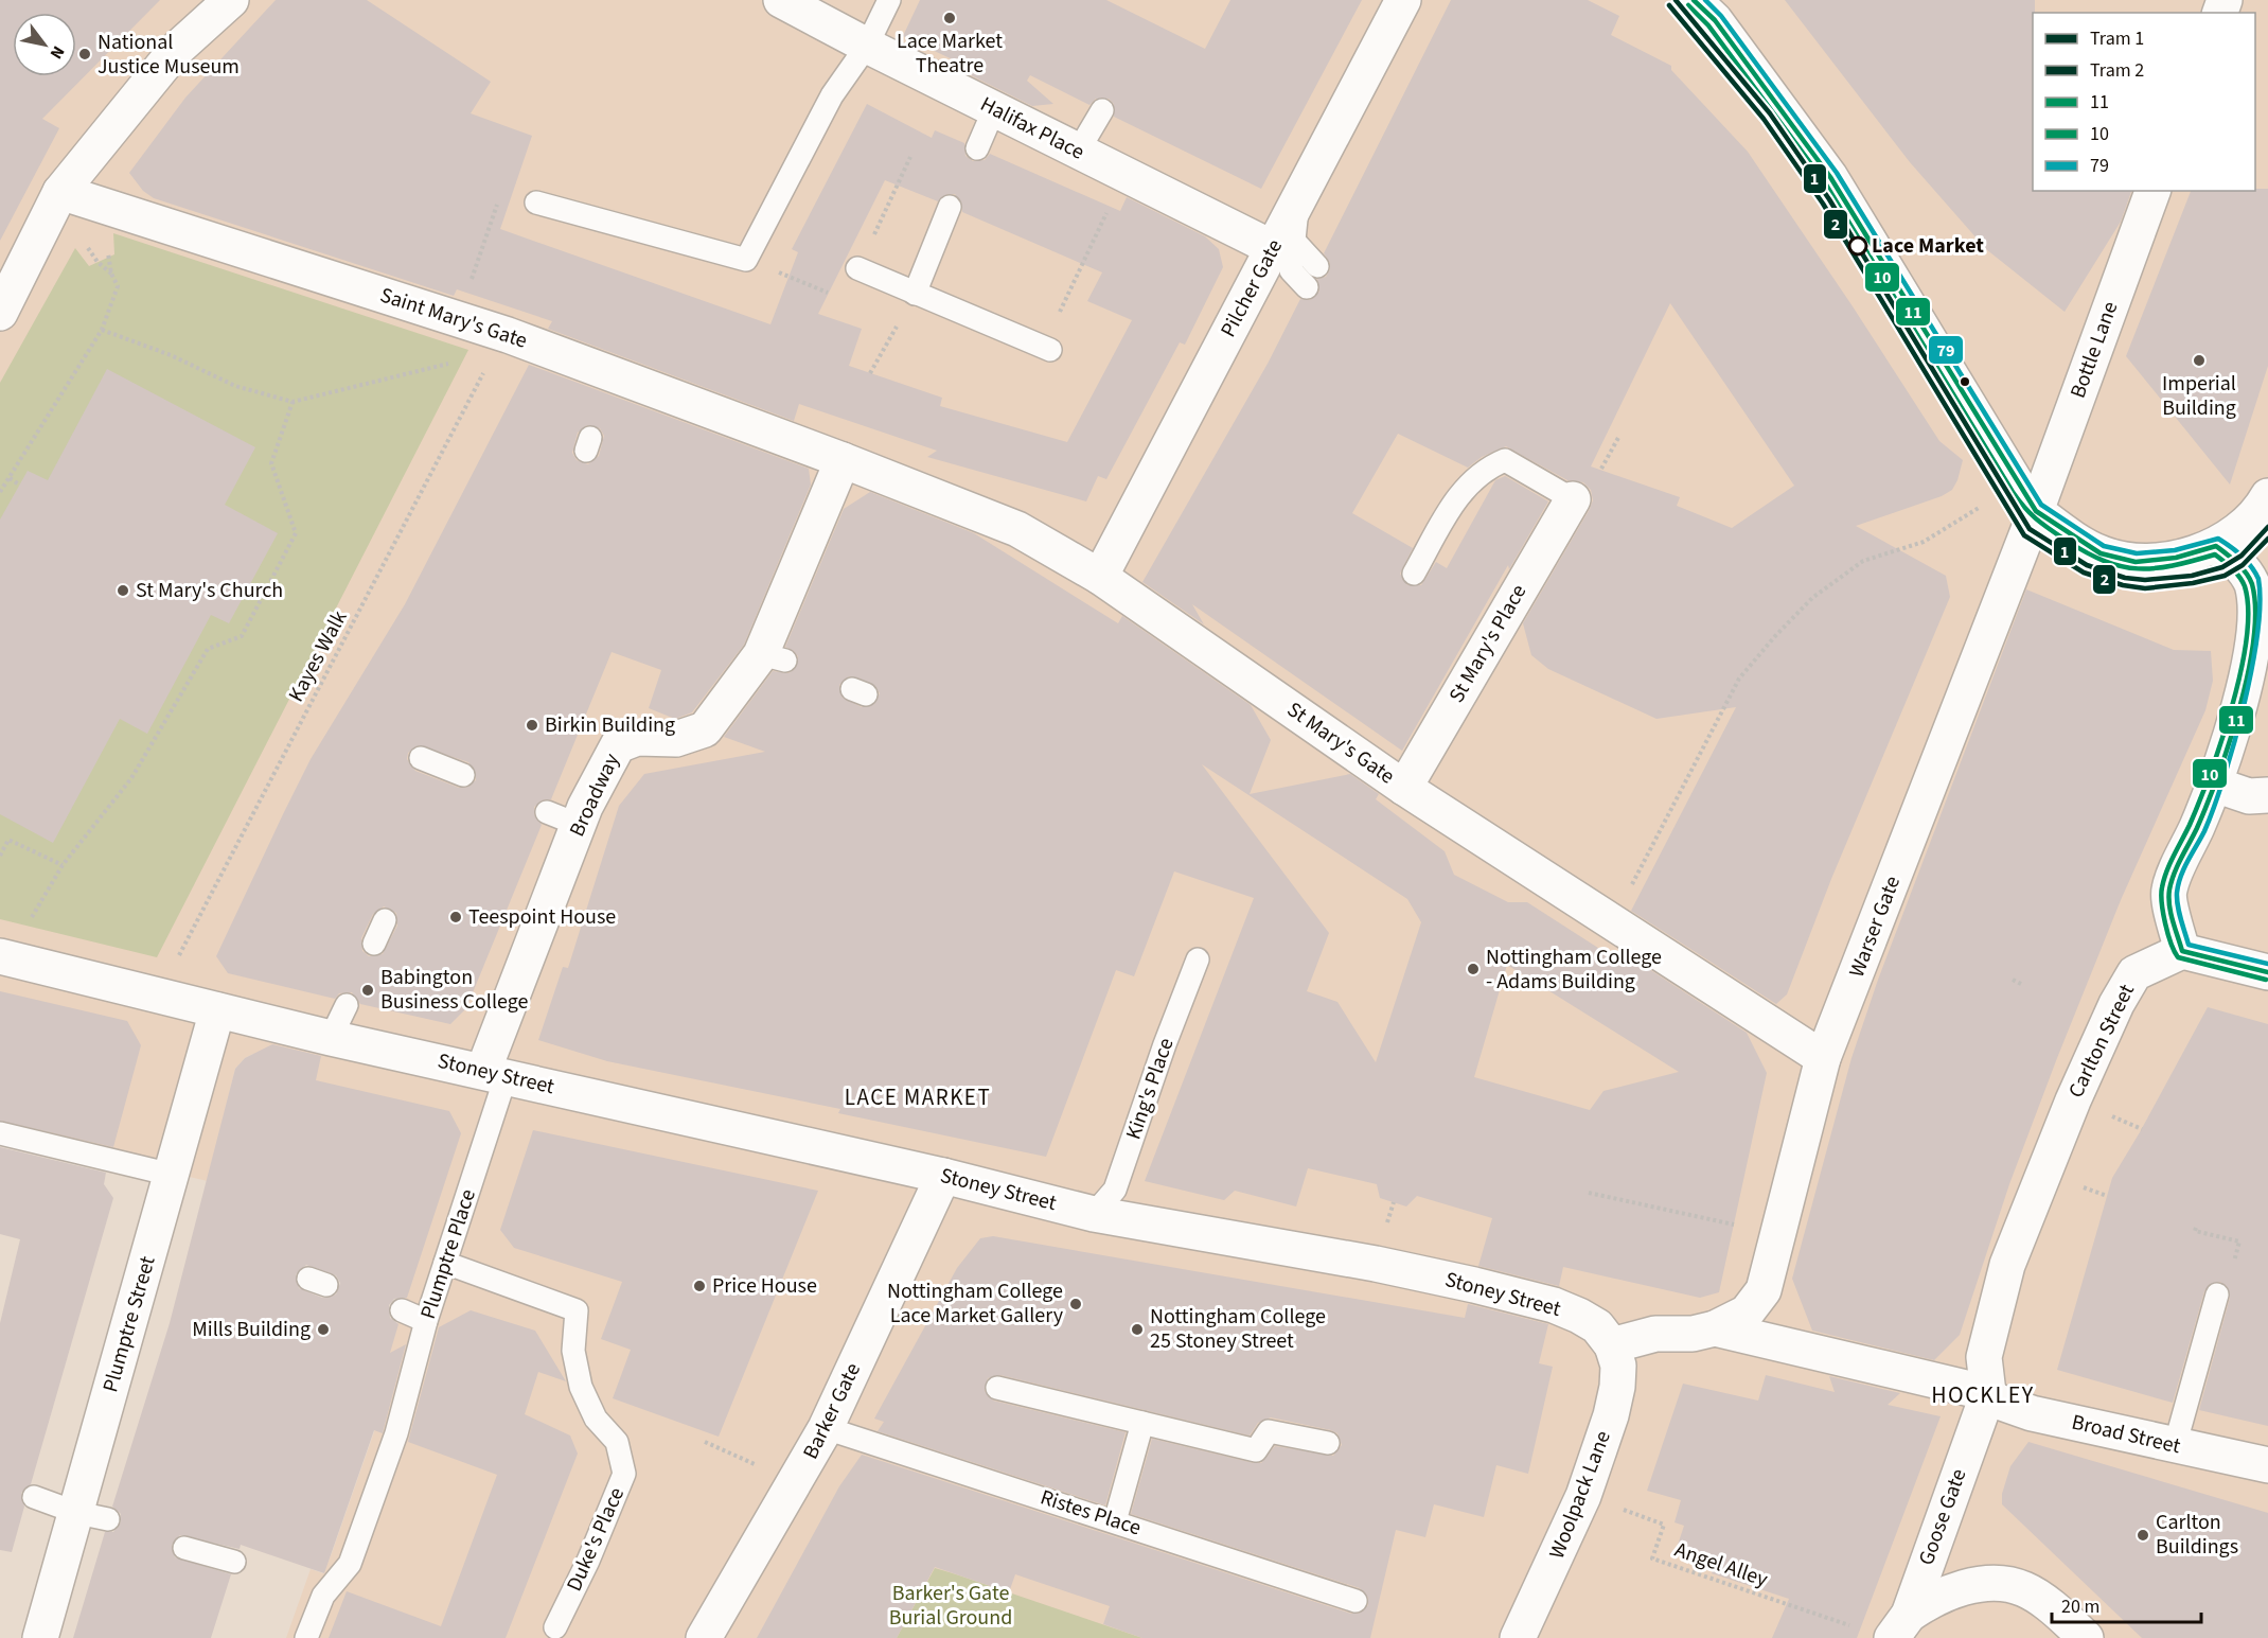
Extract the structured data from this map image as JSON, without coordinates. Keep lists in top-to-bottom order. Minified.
{"streets":{"street":["Halifax Place","Pilcher Gate","Saint Mary's Gate","Bottle Lane","St Mary's Place","St Mary's Gate","Broadway","Warser Gate","Carlton Street","Stoney Street","Plumptre Street","Barker Gate","Broad Street","Woolpack Lane","Goose Gate"],"lane":["King's Place","Plumptre Place","Ristes Place","Duke's Place"],"path":["Kayes Walk","Angel Alley"]},"crossings":[["Halifax Place","Pilcher Gate"],["Pilcher Gate","St Mary's Gate"],["Saint Mary's Gate","Kayes Walk"],["Saint Mary's Gate","St Mary's Gate"],["Saint Mary's Gate","Broadway"],["Bottle Lane","Warser Gate"],["St Mary's Place","St Mary's Gate"],["Kayes Walk","Stoney Street"],["St Mary's Gate","Broadway"],["St Mary's Gate","Warser Gate"],["Broadway","Stoney Street"],["Broadway","Plumptre Place"],["Carlton Street","Broad Street"],["Carlton Street","Goose Gate"],["Stoney Street","King's Place"],["Stoney Street","Plumptre Place"],["Stoney Street","Plumptre Street"],["Stoney Street","Barker Gate"],["Stoney Street","Woolpack Lane"],["Plumptre Place","Duke's Place"],["Barker Gate","Ristes Place"],["Broad Street","Goose Gate"],["Woolpack Lane","Angel Alley"],["Goose Gate","Angel Alley"]],"districts":["LACE MARKET","HOCKLEY"],"parks":["Barker's Gate Burial Ground"],"places":["Lace Market Theatre","National Justice Museum","Lace Market","Imperial Building","St Mary's Church","Birkin Building","Teespoint House","Nottingham College - Adams Building","Babington Business College","Price House","Nottingham College Lace Market Gallery","Mills Building","Nottingham College 25 Stoney Street","Carlton Buildings"],"lines":["tram line 1","transit line 11","transit line 79","tram line 2","transit line 10"],"legend":["Tram 1","Tram 2","11","10","79"],"scale_bar":"20 m","north":"bottom right"}
